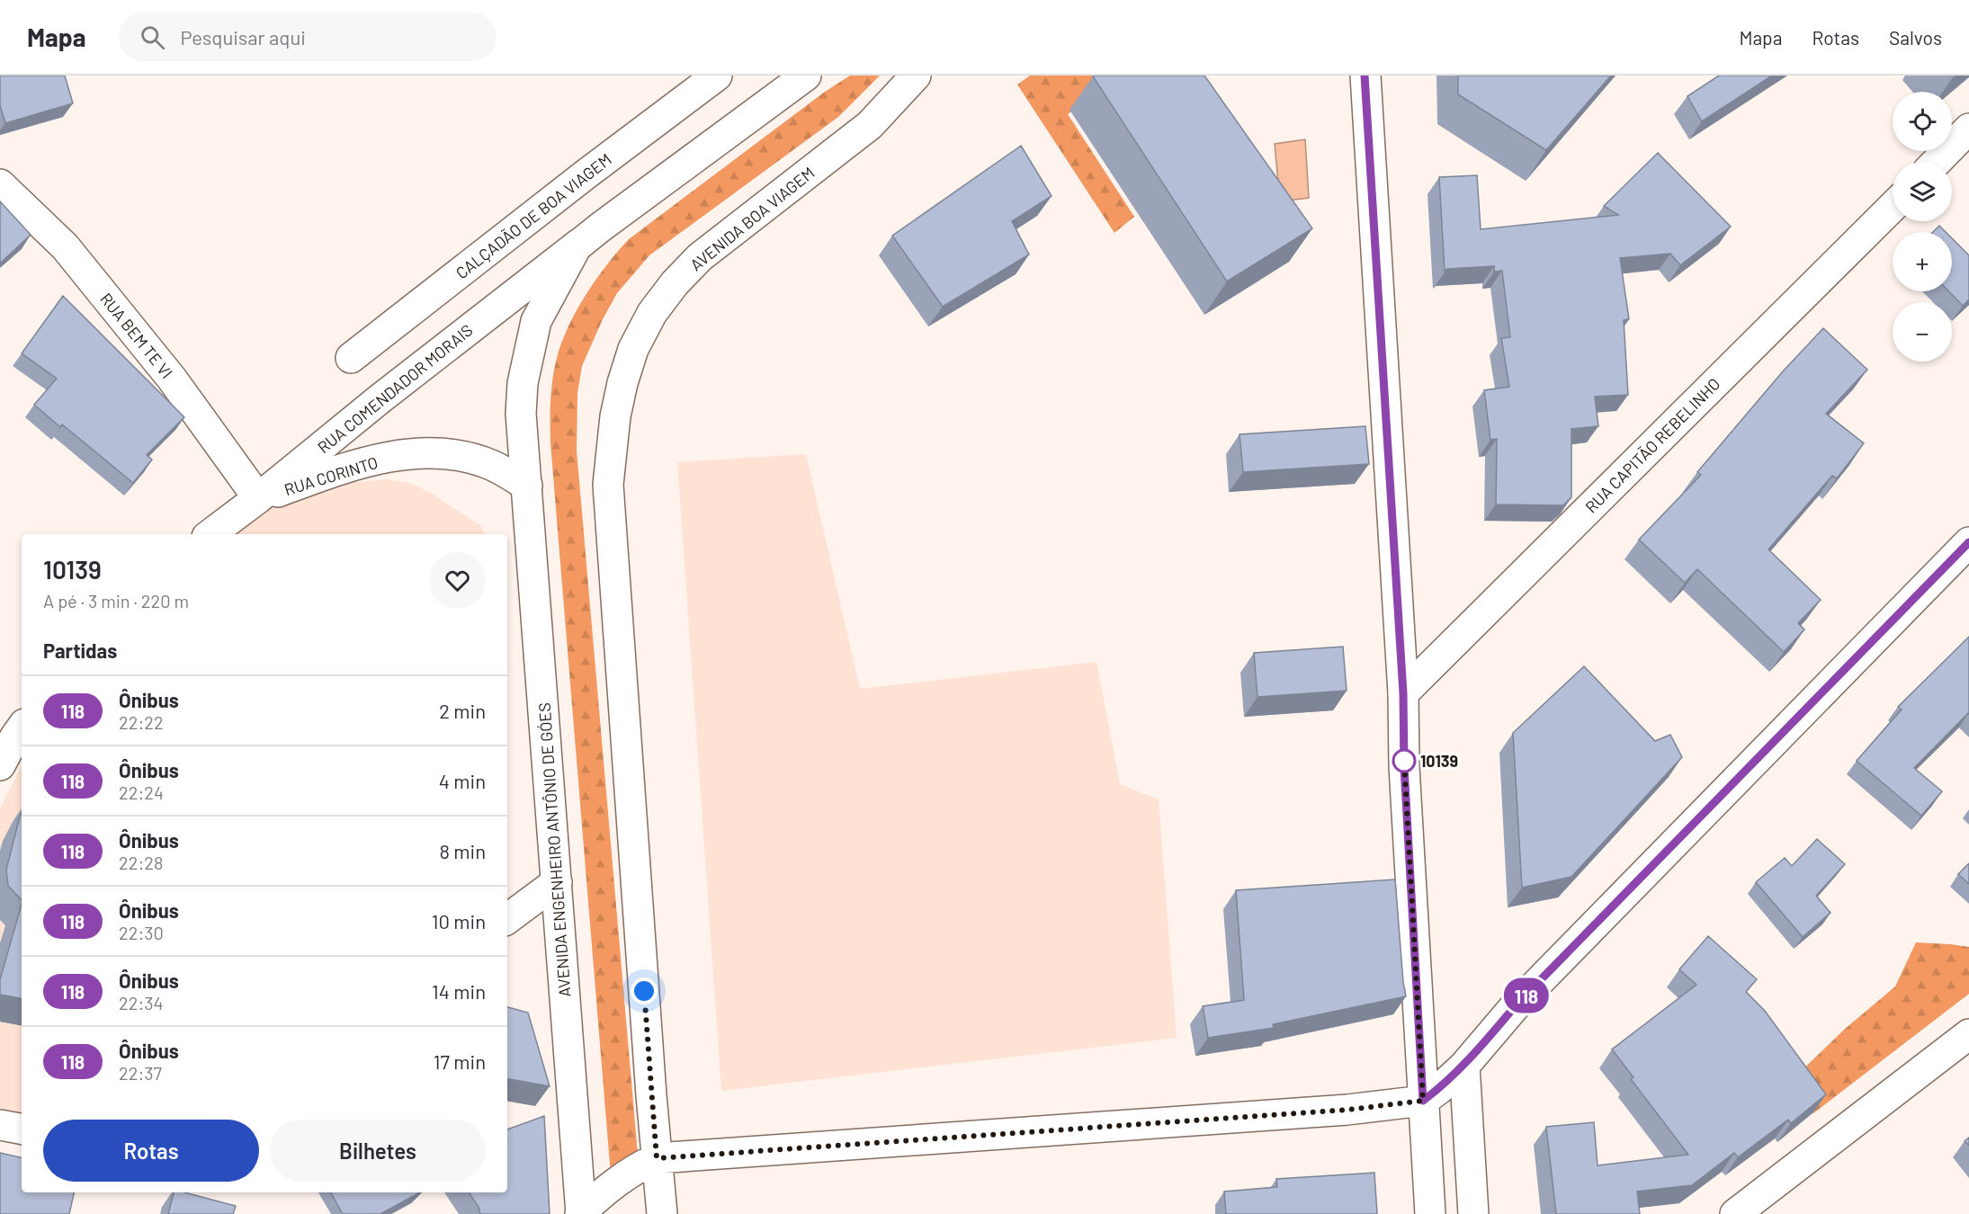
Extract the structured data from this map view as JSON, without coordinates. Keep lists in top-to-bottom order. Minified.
{"streets":{"main road":["CALÇADÃO DE BOA VIAGEM","AVENIDA BOA VIAGEM","RUA BEM TE VI","RUA COMENDADOR MORAIS","RUA CAPITÃO REBELINHO","RUA CORINTO","AVENIDA ENGENHEIRO ANTÔNIO DE GÓES"]},"crossings":[["RUA BEM TE VI","RUA COMENDADOR MORAIS"],["RUA BEM TE VI","RUA CORINTO"],["RUA COMENDADOR MORAIS","RUA CORINTO"],["RUA CORINTO","AVENIDA ENGENHEIRO ANTÔNIO DE GÓES"]],"places":["10139"],"lines":["bus line 118"],"page":{"header":"Mapa","search":"Pesquisar aqui","nav":["Mapa","Rotas","Salvos"],"on_map":"118","map_buttons":["+","−"],"heading":[["10139","A pé · 3 min · 220 m"],"Partidas"],"list":[{"mark":"118","name":"Ônibus","note":"22:22","value":"2 min"},{"mark":"118","name":"Ônibus","note":"22:24","value":"4 min"},{"mark":"118","name":"Ônibus","note":"22:28","value":"8 min"},{"mark":"118","name":"Ônibus","note":"22:30","value":"10 min"},{"mark":"118","name":"Ônibus","note":"22:34","value":"14 min"},{"mark":"118","name":"Ônibus","note":"22:37","value":"17 min"}],"buttons":["Rotas","Bilhetes"]}}
